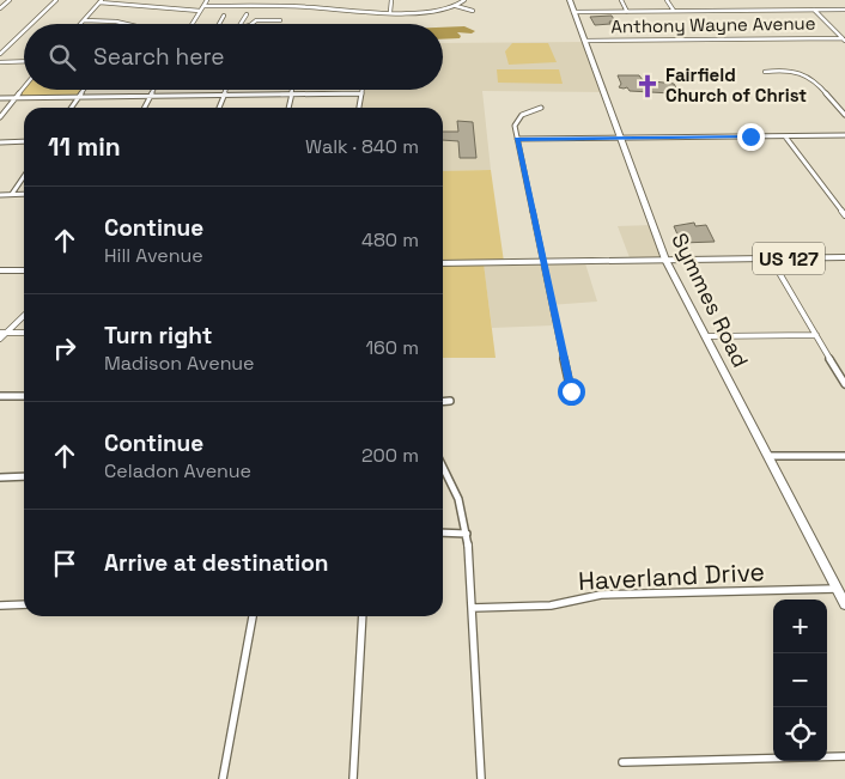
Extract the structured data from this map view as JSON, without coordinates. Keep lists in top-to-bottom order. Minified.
{"streets":{"main road":["US 127","Symmes Road"],"street":["Anthony Wayne Avenue","Haverland Drive"]},"crossings":[["Anthony Wayne Avenue","Symmes Road"],["US 127","Symmes Road"],["Symmes Road","Haverland Drive"]],"places":{"church":["Fairfield Church of Christ"]},"page":{"search":"Search here","heading":["11 min","Walk · 840 m"],"list":[["Continue","Hill Avenue","480 m"],["Turn right","Madison Avenue","160 m"],["Continue","Celadon Avenue","200 m"],"Arrive at destination"],"map_buttons":["+","−"]}}
